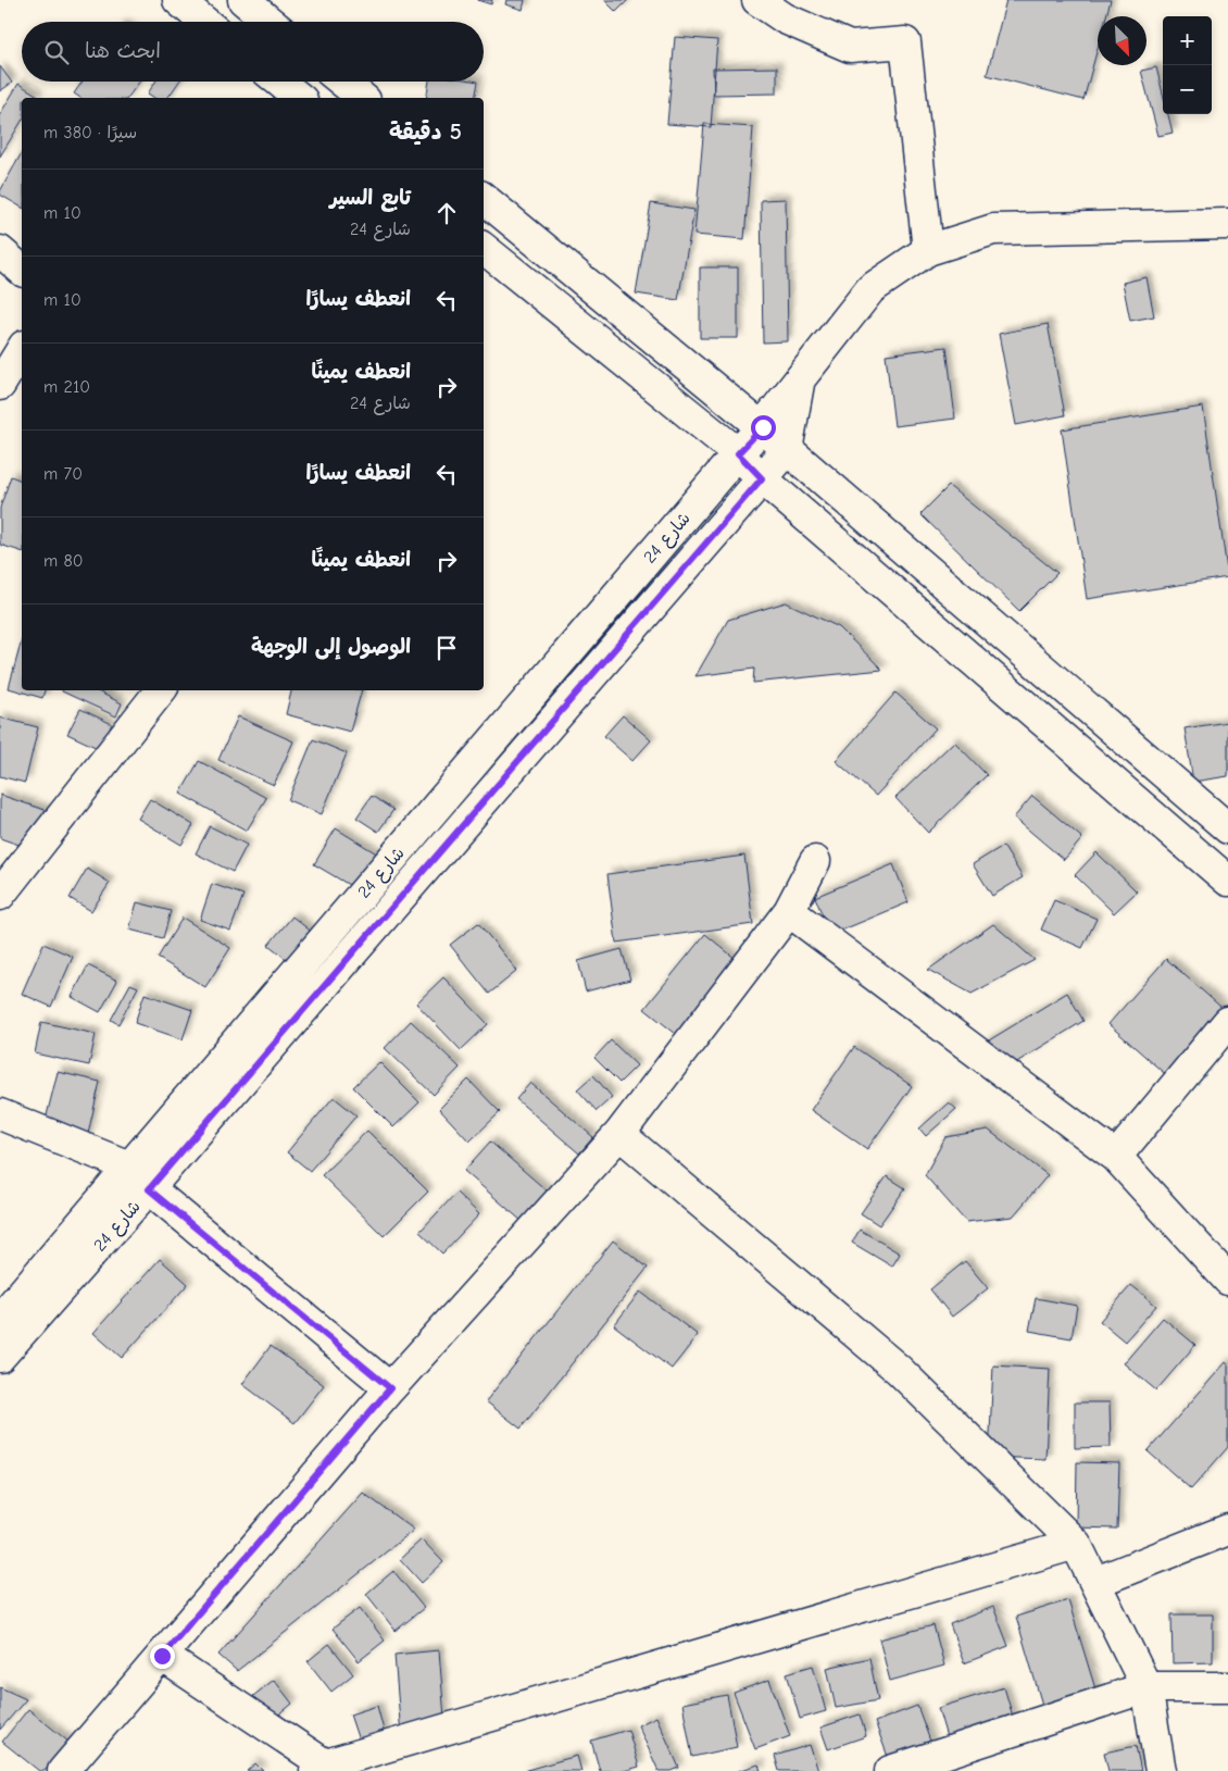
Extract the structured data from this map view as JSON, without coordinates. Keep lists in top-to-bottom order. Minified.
{"streets":{"street":["شارع 24"]},"north":"bottom right","page":{"map_buttons":["+","−"],"search":"ابحث هنا","heading":["5 دقيقة","سيرًا · 380 m"],"list":[["تابع السير","شارع 24","10 m"],["انعطف يسارًا","10 m"],["انعطف يمينًا","شارع 24","210 m"],["انعطف يسارًا","70 m"],["انعطف يمينًا","80 m"],"الوصول إلى الوجهة"]}}
